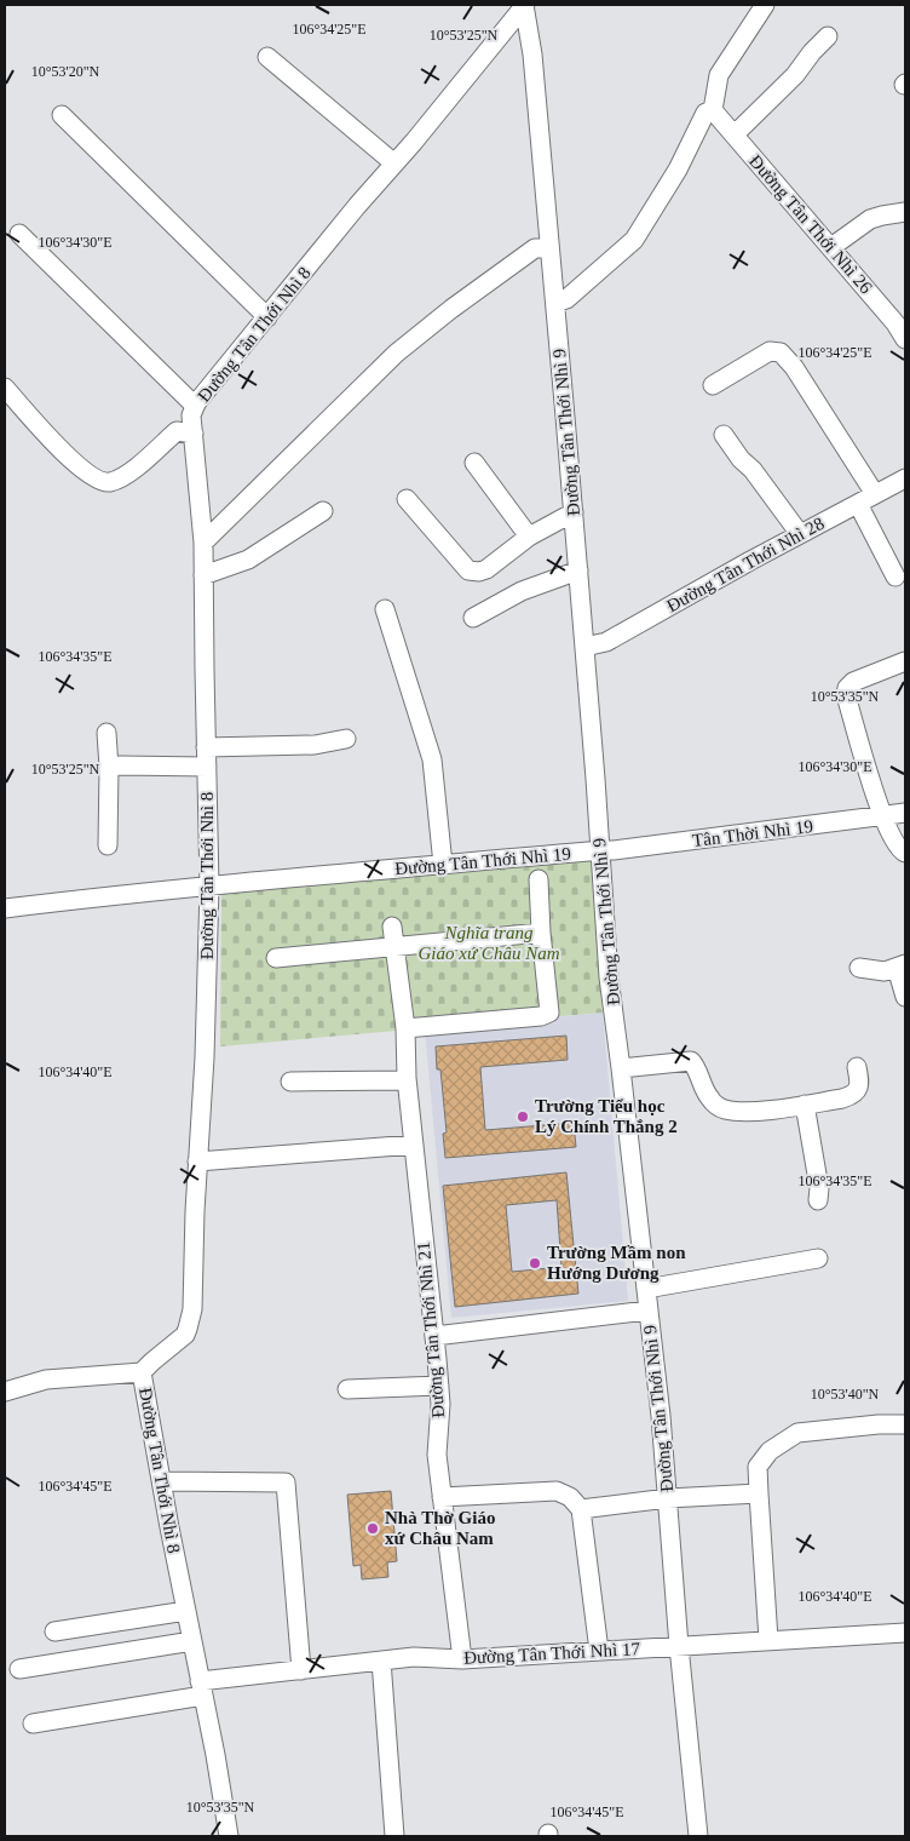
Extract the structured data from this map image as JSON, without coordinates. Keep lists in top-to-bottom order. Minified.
{"streets":{"street":["Đường Tân Thới Nhì 26","Đường Tân Thới Nhì 8","Đường Tân Thới Nhì 9","Đường Tân Thới Nhì 28","Tân Thời Nhì 19","Đường Tân Thới Nhì 19","Đường Tân Thới Nhì 21","Đường Tân Thới Nhì 17"]},"crossings":[["Đường Tân Thới Nhì 8","Đường Tân Thới Nhì 9"],["Đường Tân Thới Nhì 8","Đường Tân Thới Nhì 19"],["Đường Tân Thới Nhì 8","Đường Tân Thới Nhì 17"],["Đường Tân Thới Nhì 9","Đường Tân Thới Nhì 28"],["Đường Tân Thới Nhì 9","Tân Thời Nhì 19"],["Đường Tân Thới Nhì 9","Đường Tân Thới Nhì 19"],["Đường Tân Thới Nhì 9","Đường Tân Thới Nhì 17"],["Tân Thời Nhì 19","Đường Tân Thới Nhì 19"],["Đường Tân Thới Nhì 21","Đường Tân Thới Nhì 17"]],"parks":["Nghĩa trang Giáo xứ Châu Nam"],"places":["Trường Tiểu học Lý Chính Thắng 2","Trường Mầm non Hướng Dương","Nhà Thờ Giáo xứ Châu Nam"],"coordinates":["106°34'25\"E","10°53'25\"N","10°53'20\"N","106°34'30\"E","106°34'35\"E","10°53'35\"N","106°34'40\"E","10°53'40\"N","106°34'45\"E"]}
